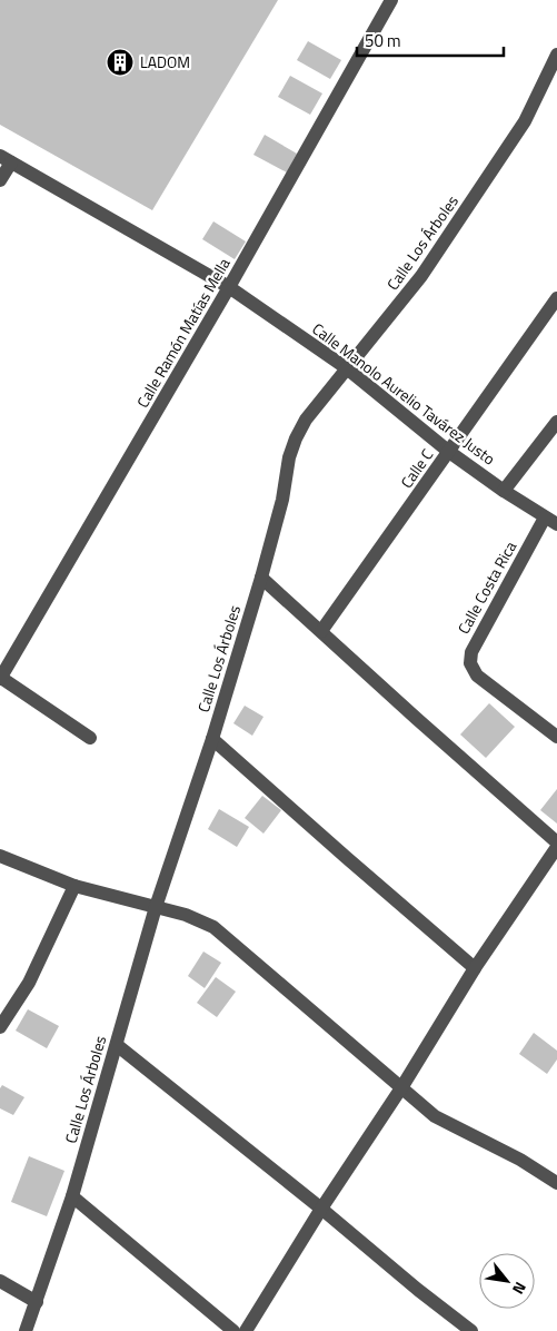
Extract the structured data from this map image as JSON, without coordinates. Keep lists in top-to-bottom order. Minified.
{"streets":{"street":["Calle Los Árboles","Calle Ramón Matías Mella","Calle Manolo Aurelio Tavárez Justo","Calle C","Calle Costa Rica"]},"crossings":[["Calle Los Árboles","Calle Manolo Aurelio Tavárez Justo"],["Calle Ramón Matías Mella","Calle Manolo Aurelio Tavárez Justo"],["Calle Manolo Aurelio Tavárez Justo","Calle C"],["Calle Manolo Aurelio Tavárez Justo","Calle Costa Rica"]],"places":{"building":["LADOM"]},"scale_bar":"50 m","north":"bottom right"}
